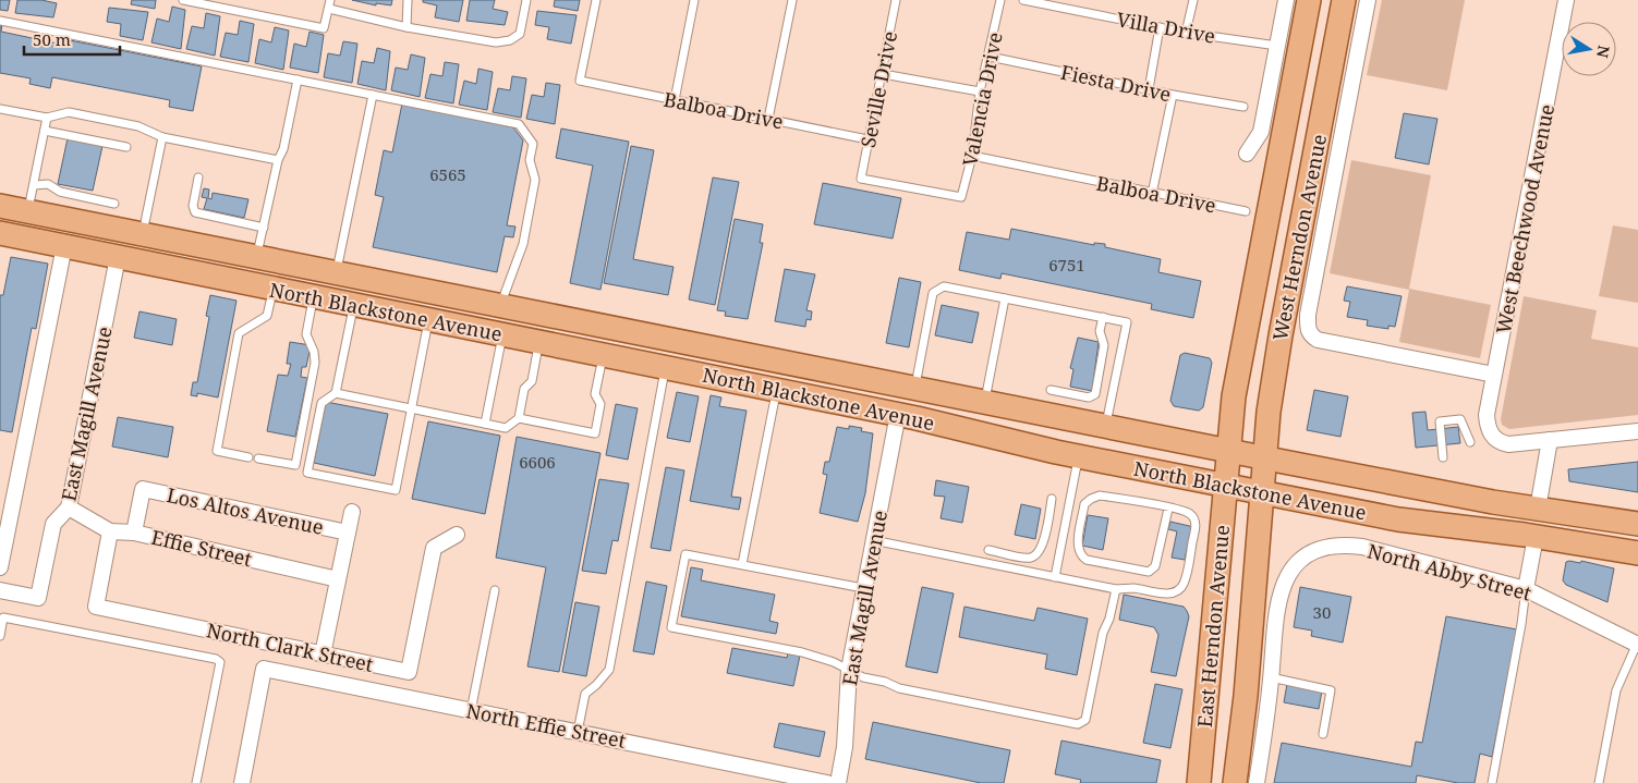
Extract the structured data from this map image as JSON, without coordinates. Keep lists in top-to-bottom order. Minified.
{"streets":{"main road":["West Herndon Avenue","North Blackstone Avenue","East Herndon Avenue"],"street":["West Beechwood Avenue","East Magill Avenue","Los Altos Avenue","Effie Street","North Abby Street","North Clark Street","North Effie Street"],"lane":["Villa Drive","Fiesta Drive","Seville Drive","Valencia Drive","Balboa Drive"]},"crossings":[["Fiesta Drive","Valencia Drive"],["Seville Drive","Valencia Drive"],["Seville Drive","Balboa Drive"],["Valencia Drive","Balboa Drive"],["West Beechwood Avenue","West Herndon Avenue"],["West Herndon Avenue","North Blackstone Avenue"],["West Herndon Avenue","East Herndon Avenue"],["North Blackstone Avenue","East Magill Avenue"],["North Blackstone Avenue","East Herndon Avenue"],["East Magill Avenue","Effie Street"],["Los Altos Avenue","Effie Street"],["Effie Street","North Clark Street"]],"house_numbers":["6565","6751","6606","30"],"scale_bar":"50 m","north":"right"}
